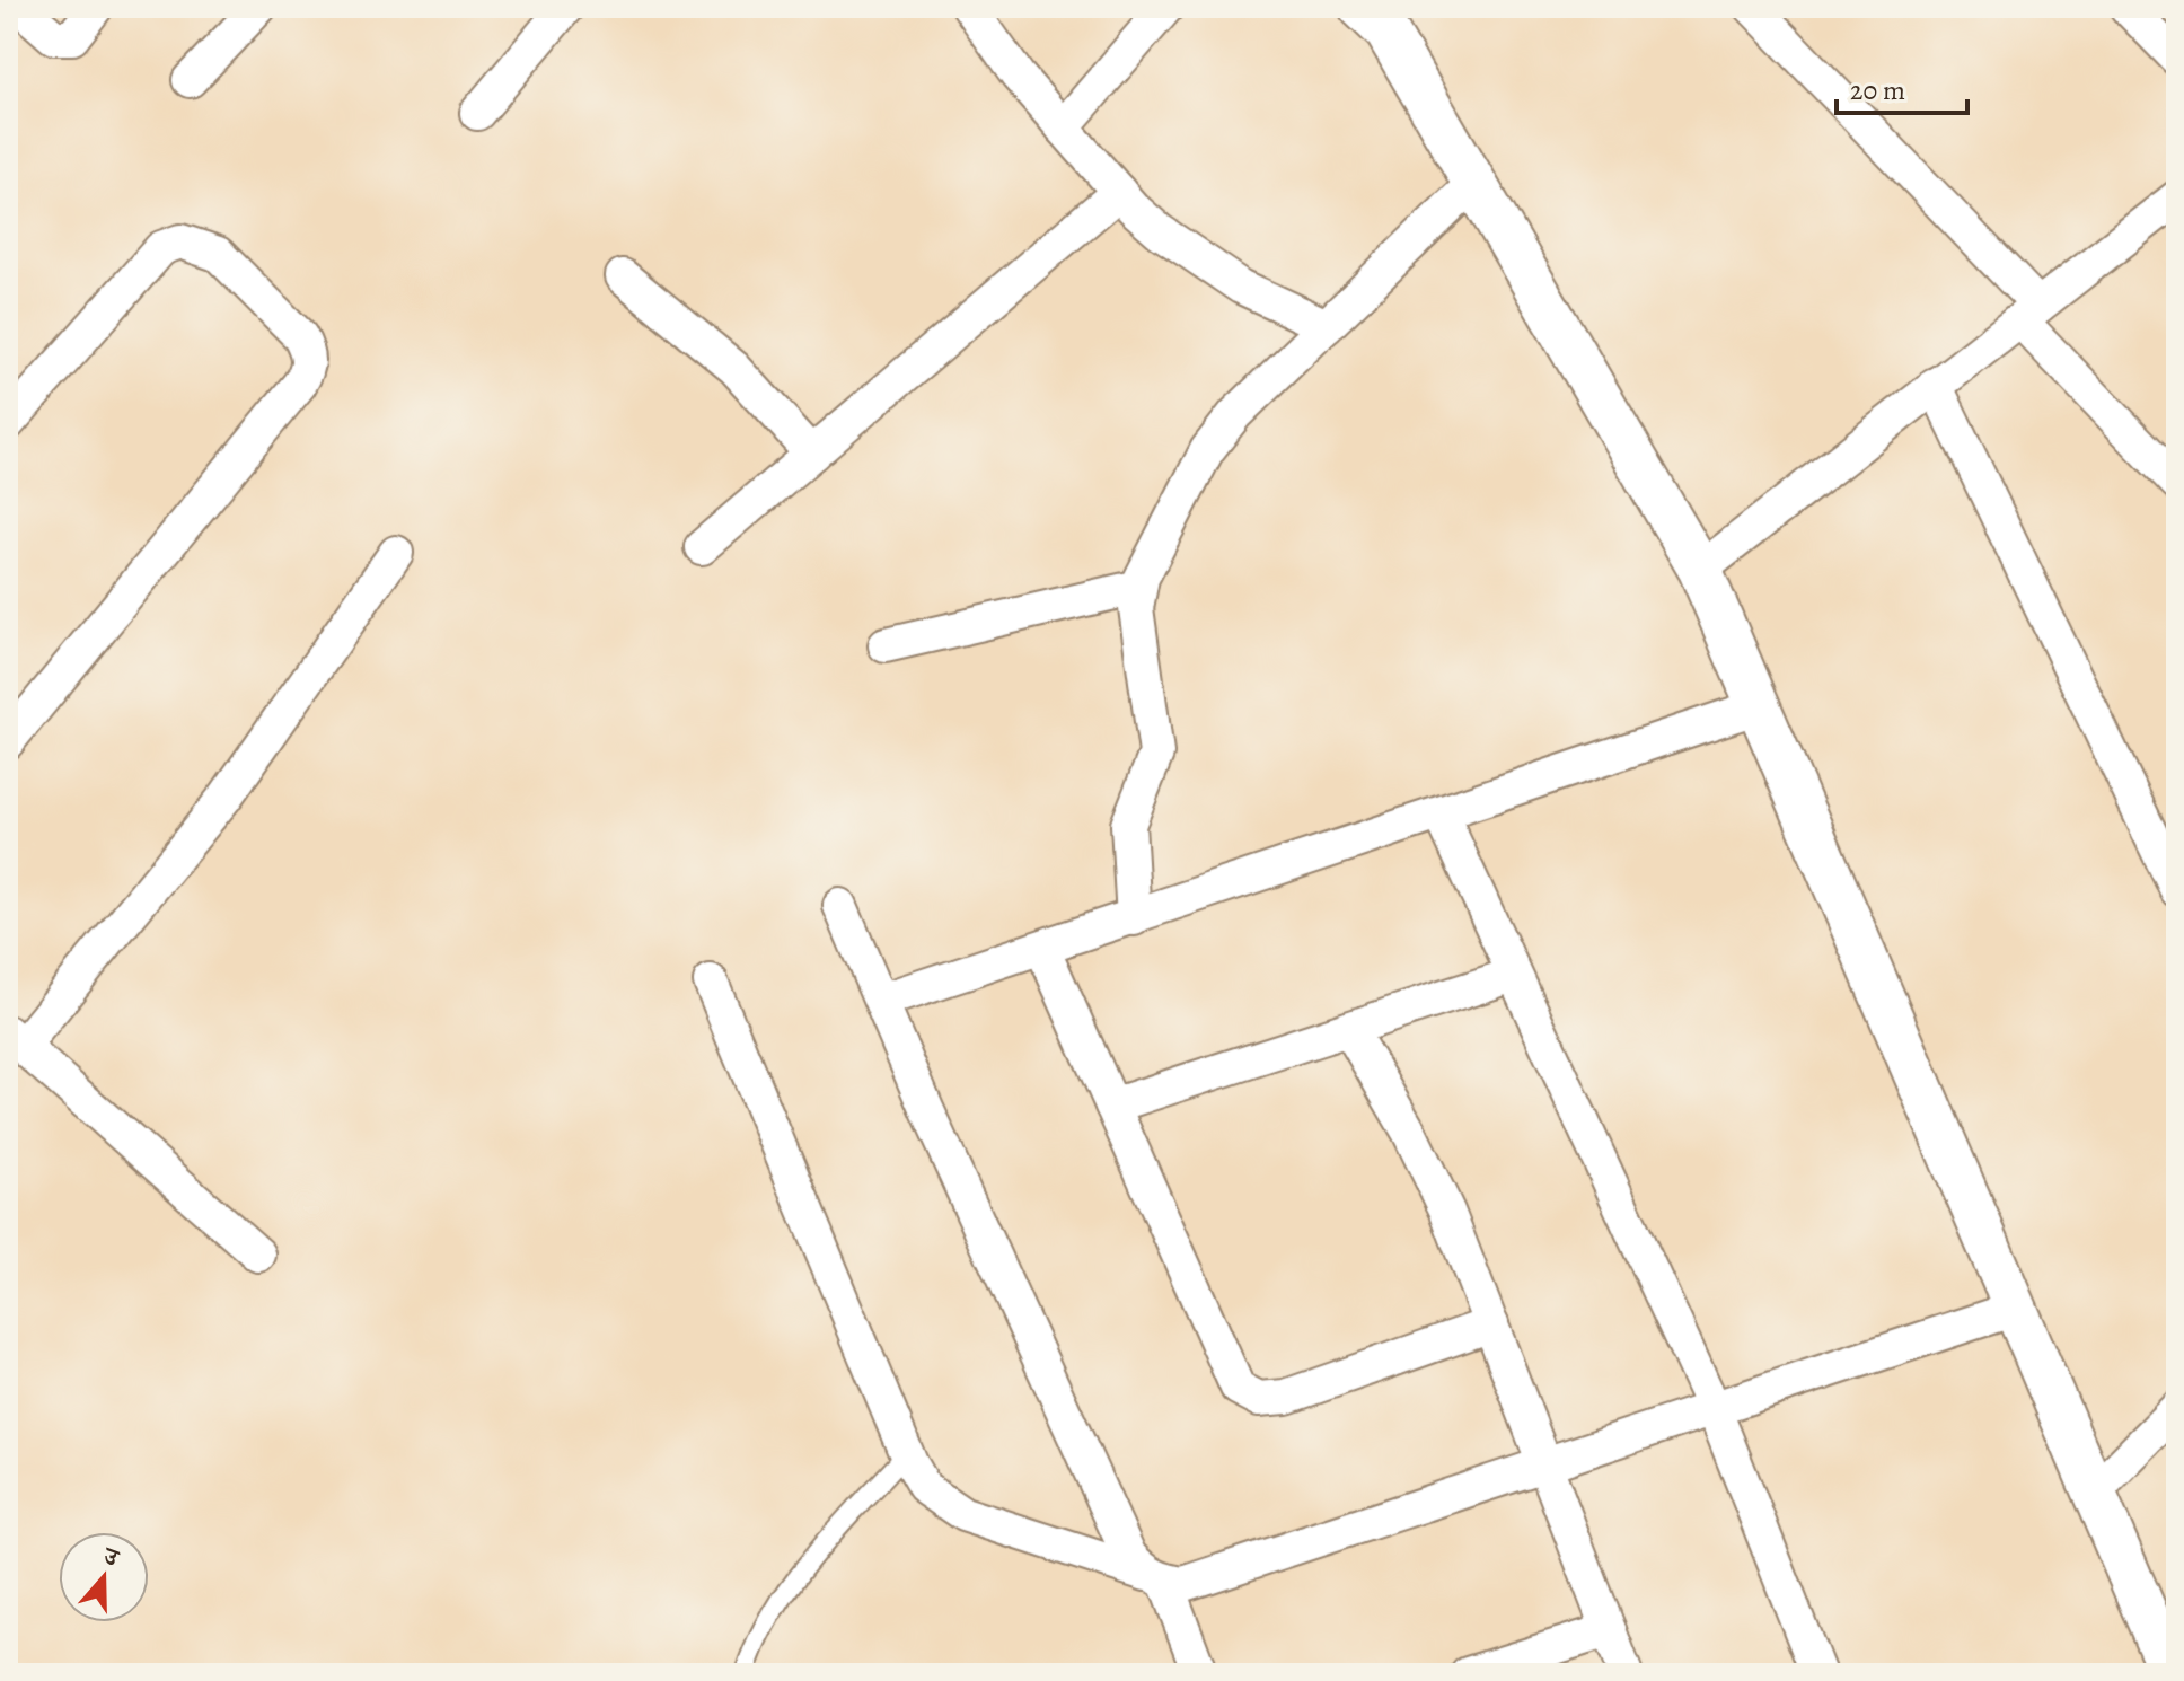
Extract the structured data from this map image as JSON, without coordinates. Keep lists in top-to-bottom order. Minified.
{"scale_bar":"20 m","north":"top"}
